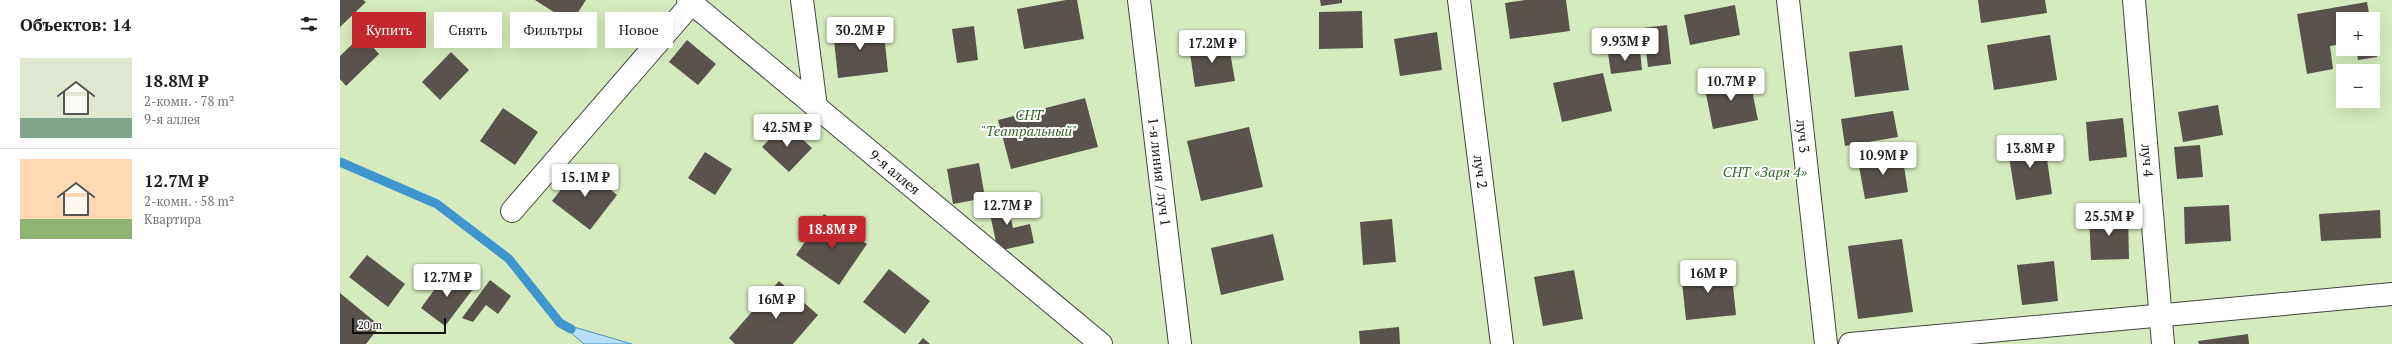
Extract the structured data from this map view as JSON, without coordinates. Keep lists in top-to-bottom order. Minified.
{"streets":{"street":["луч 3","луч 4","9-я аллея","1-я линия / луч 1","луч 2"]},"parks":["СНТ \"Театральный\"","СНТ «Заря 4»"],"scale_bar":"20 m","page":{"heading":"Объектов: 14","map_buttons":["+","−"],"chip":["Купить","Снять","Фильтры","Новое"],"price":["30.2M ₽","9.93M ₽","17.2M ₽","10.7M ₽","42.5M ₽","13.8M ₽","10.9M ₽","15.1M ₽","12.7M ₽","25.5M ₽","18.8M ₽","16M ₽","12.7M ₽","16M ₽"],"list":[{"name":"18.8M ₽","note":"2-комн. · 78 m² · 9-я аллея"},{"name":"12.7M ₽","note":"2-комн. · 58 m² · Квартира"}],"scale":"20 m"}}
